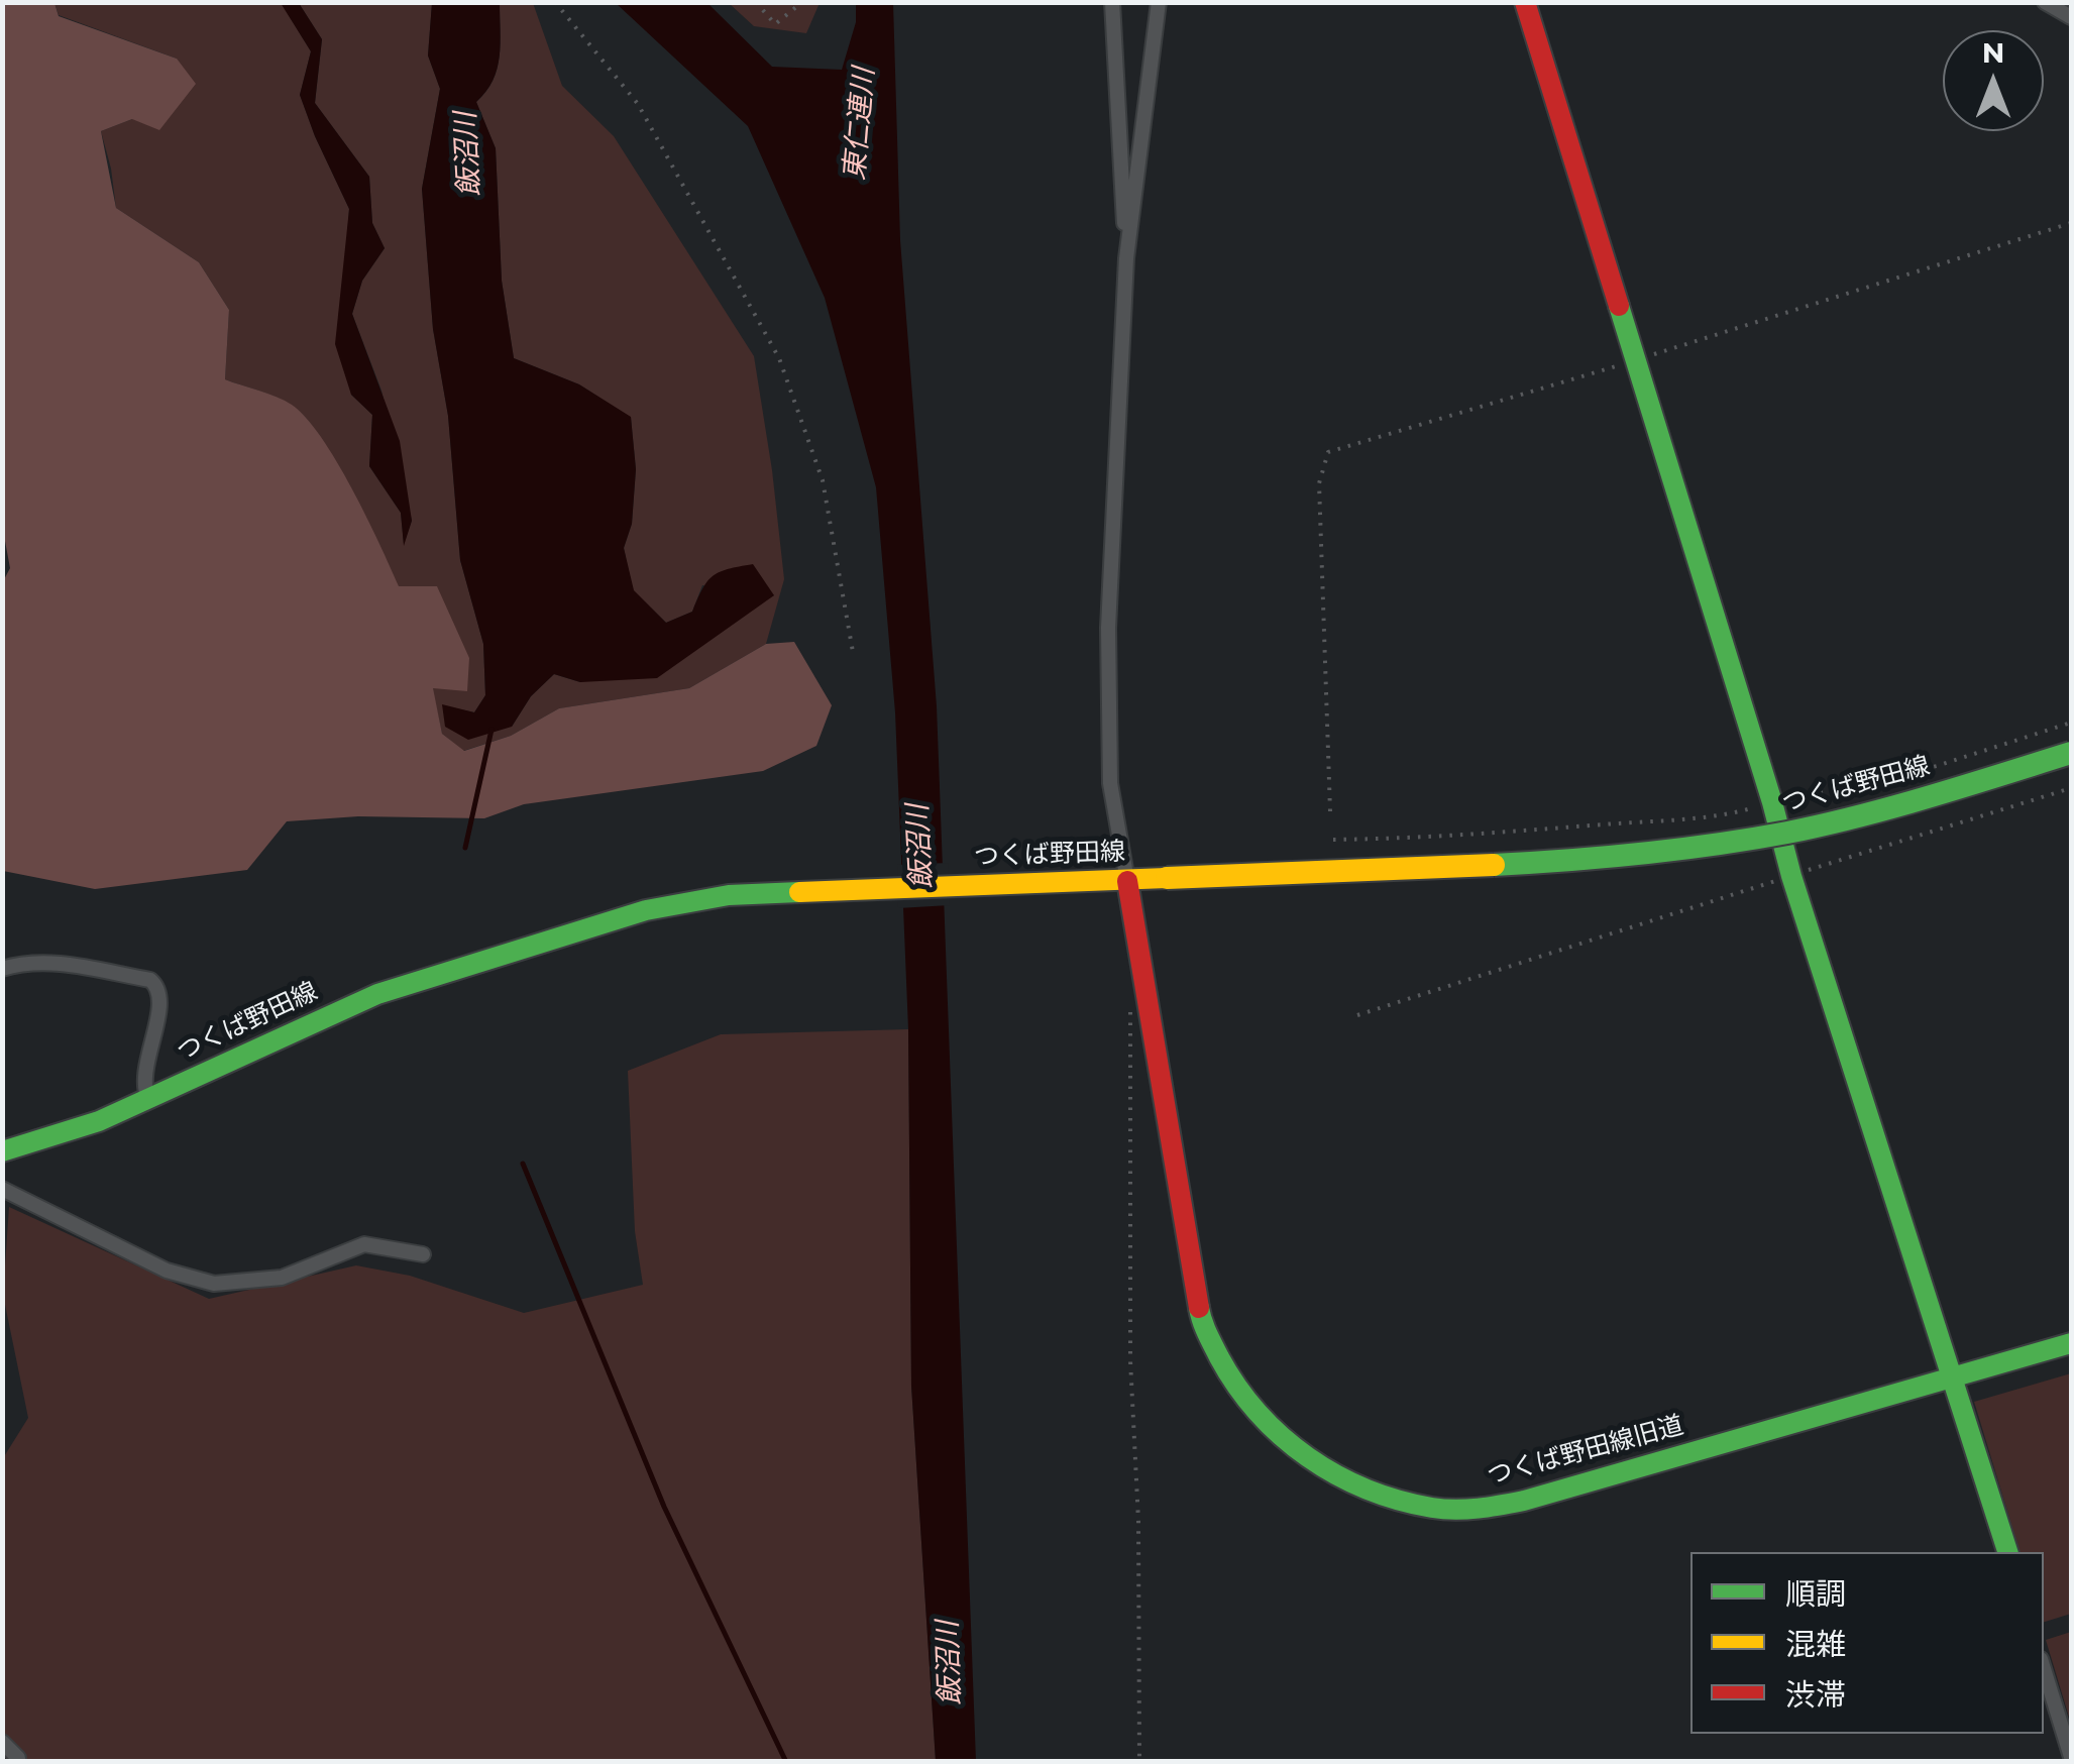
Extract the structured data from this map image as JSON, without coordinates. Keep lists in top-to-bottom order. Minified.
{"streets":{"street":["つくば野田線","つくば野田線旧道"]},"crossings":[["つくば野田線","つくば野田線旧道"]],"water":["東仁連川","飯沼川"],"legend":["順調","混雑","渋滞"],"north":"top"}
